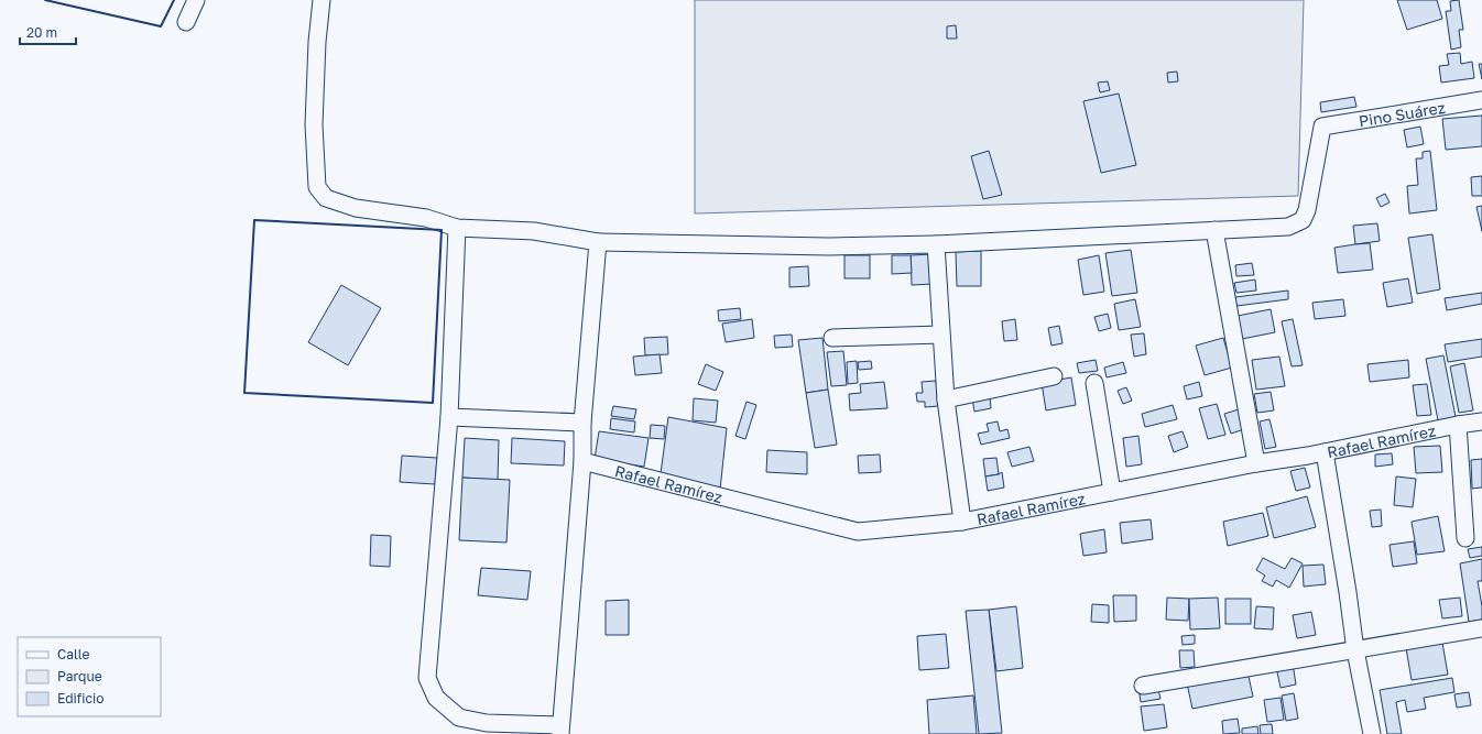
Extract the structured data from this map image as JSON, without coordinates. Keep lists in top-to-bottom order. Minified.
{"streets":{"street":["Pino Suárez","Rafael Ramírez"]},"legend":["Calle","Parque","Edificio"],"scale_bar":"20 m"}
